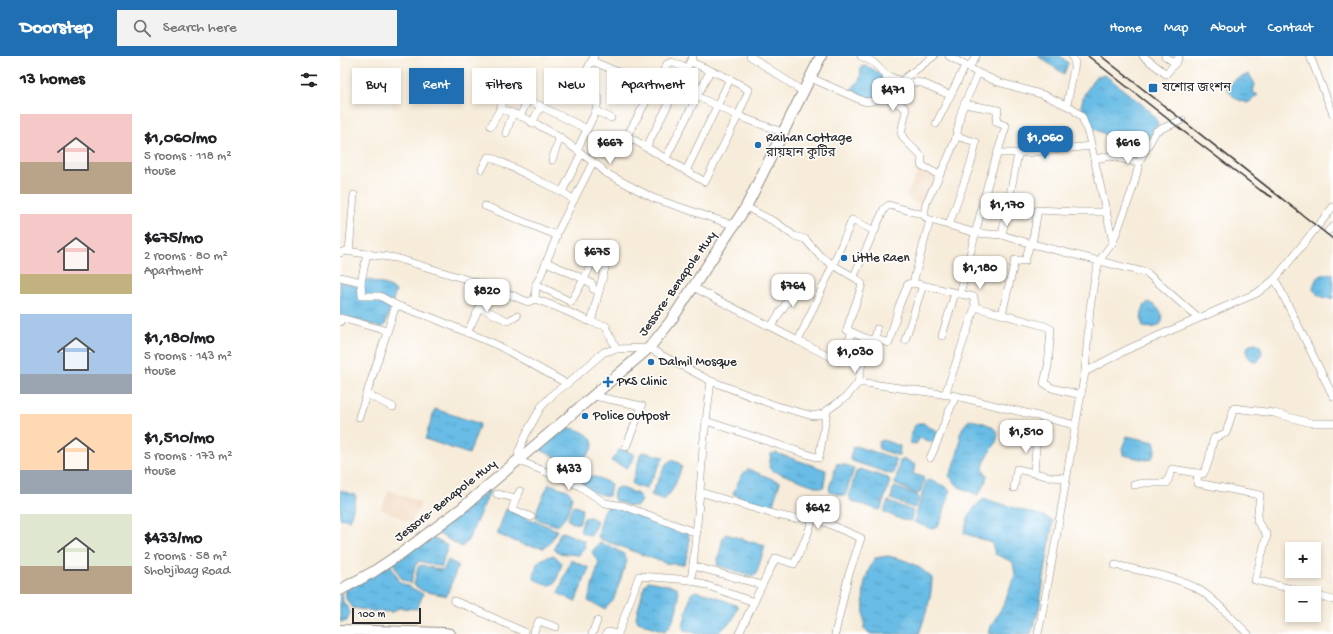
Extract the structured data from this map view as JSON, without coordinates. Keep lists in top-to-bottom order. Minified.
{"streets":{"highway":["Jessore- Benapole Hwy"]},"places":{"transit":["যশোর জংশন"],"other":["Raihan Cottage রায়হান কুটির","Little Raen","Dalmil Mosque","Police Outpost"],"health":["PKS Clinic"]},"scale_bar":"100 m","page":{"header":"Doorstep","search":"Search here","nav":["Home","Map","About","Contact"],"heading":"13 homes","chip":["Buy","Rent","Filters","New","Apartment"],"price":["$471","$1,060","$667","$616","$1,170","$675","$1,180","$764","$820","$1,030","$1,510","$433","$642"],"list":[{"name":"$1,060/mo","note":"5 rooms · 118 m² · House"},{"name":"$675/mo","note":"2 rooms · 80 m² · Apartment"},{"name":"$1,180/mo","note":"5 rooms · 143 m² · House"},{"name":"$1,510/mo","note":"5 rooms · 173 m² · House"},{"name":"$433/mo","note":"2 rooms · 58 m² · Shobjibag Road"}],"map_buttons":["+","−"],"scale":"100 m"}}
